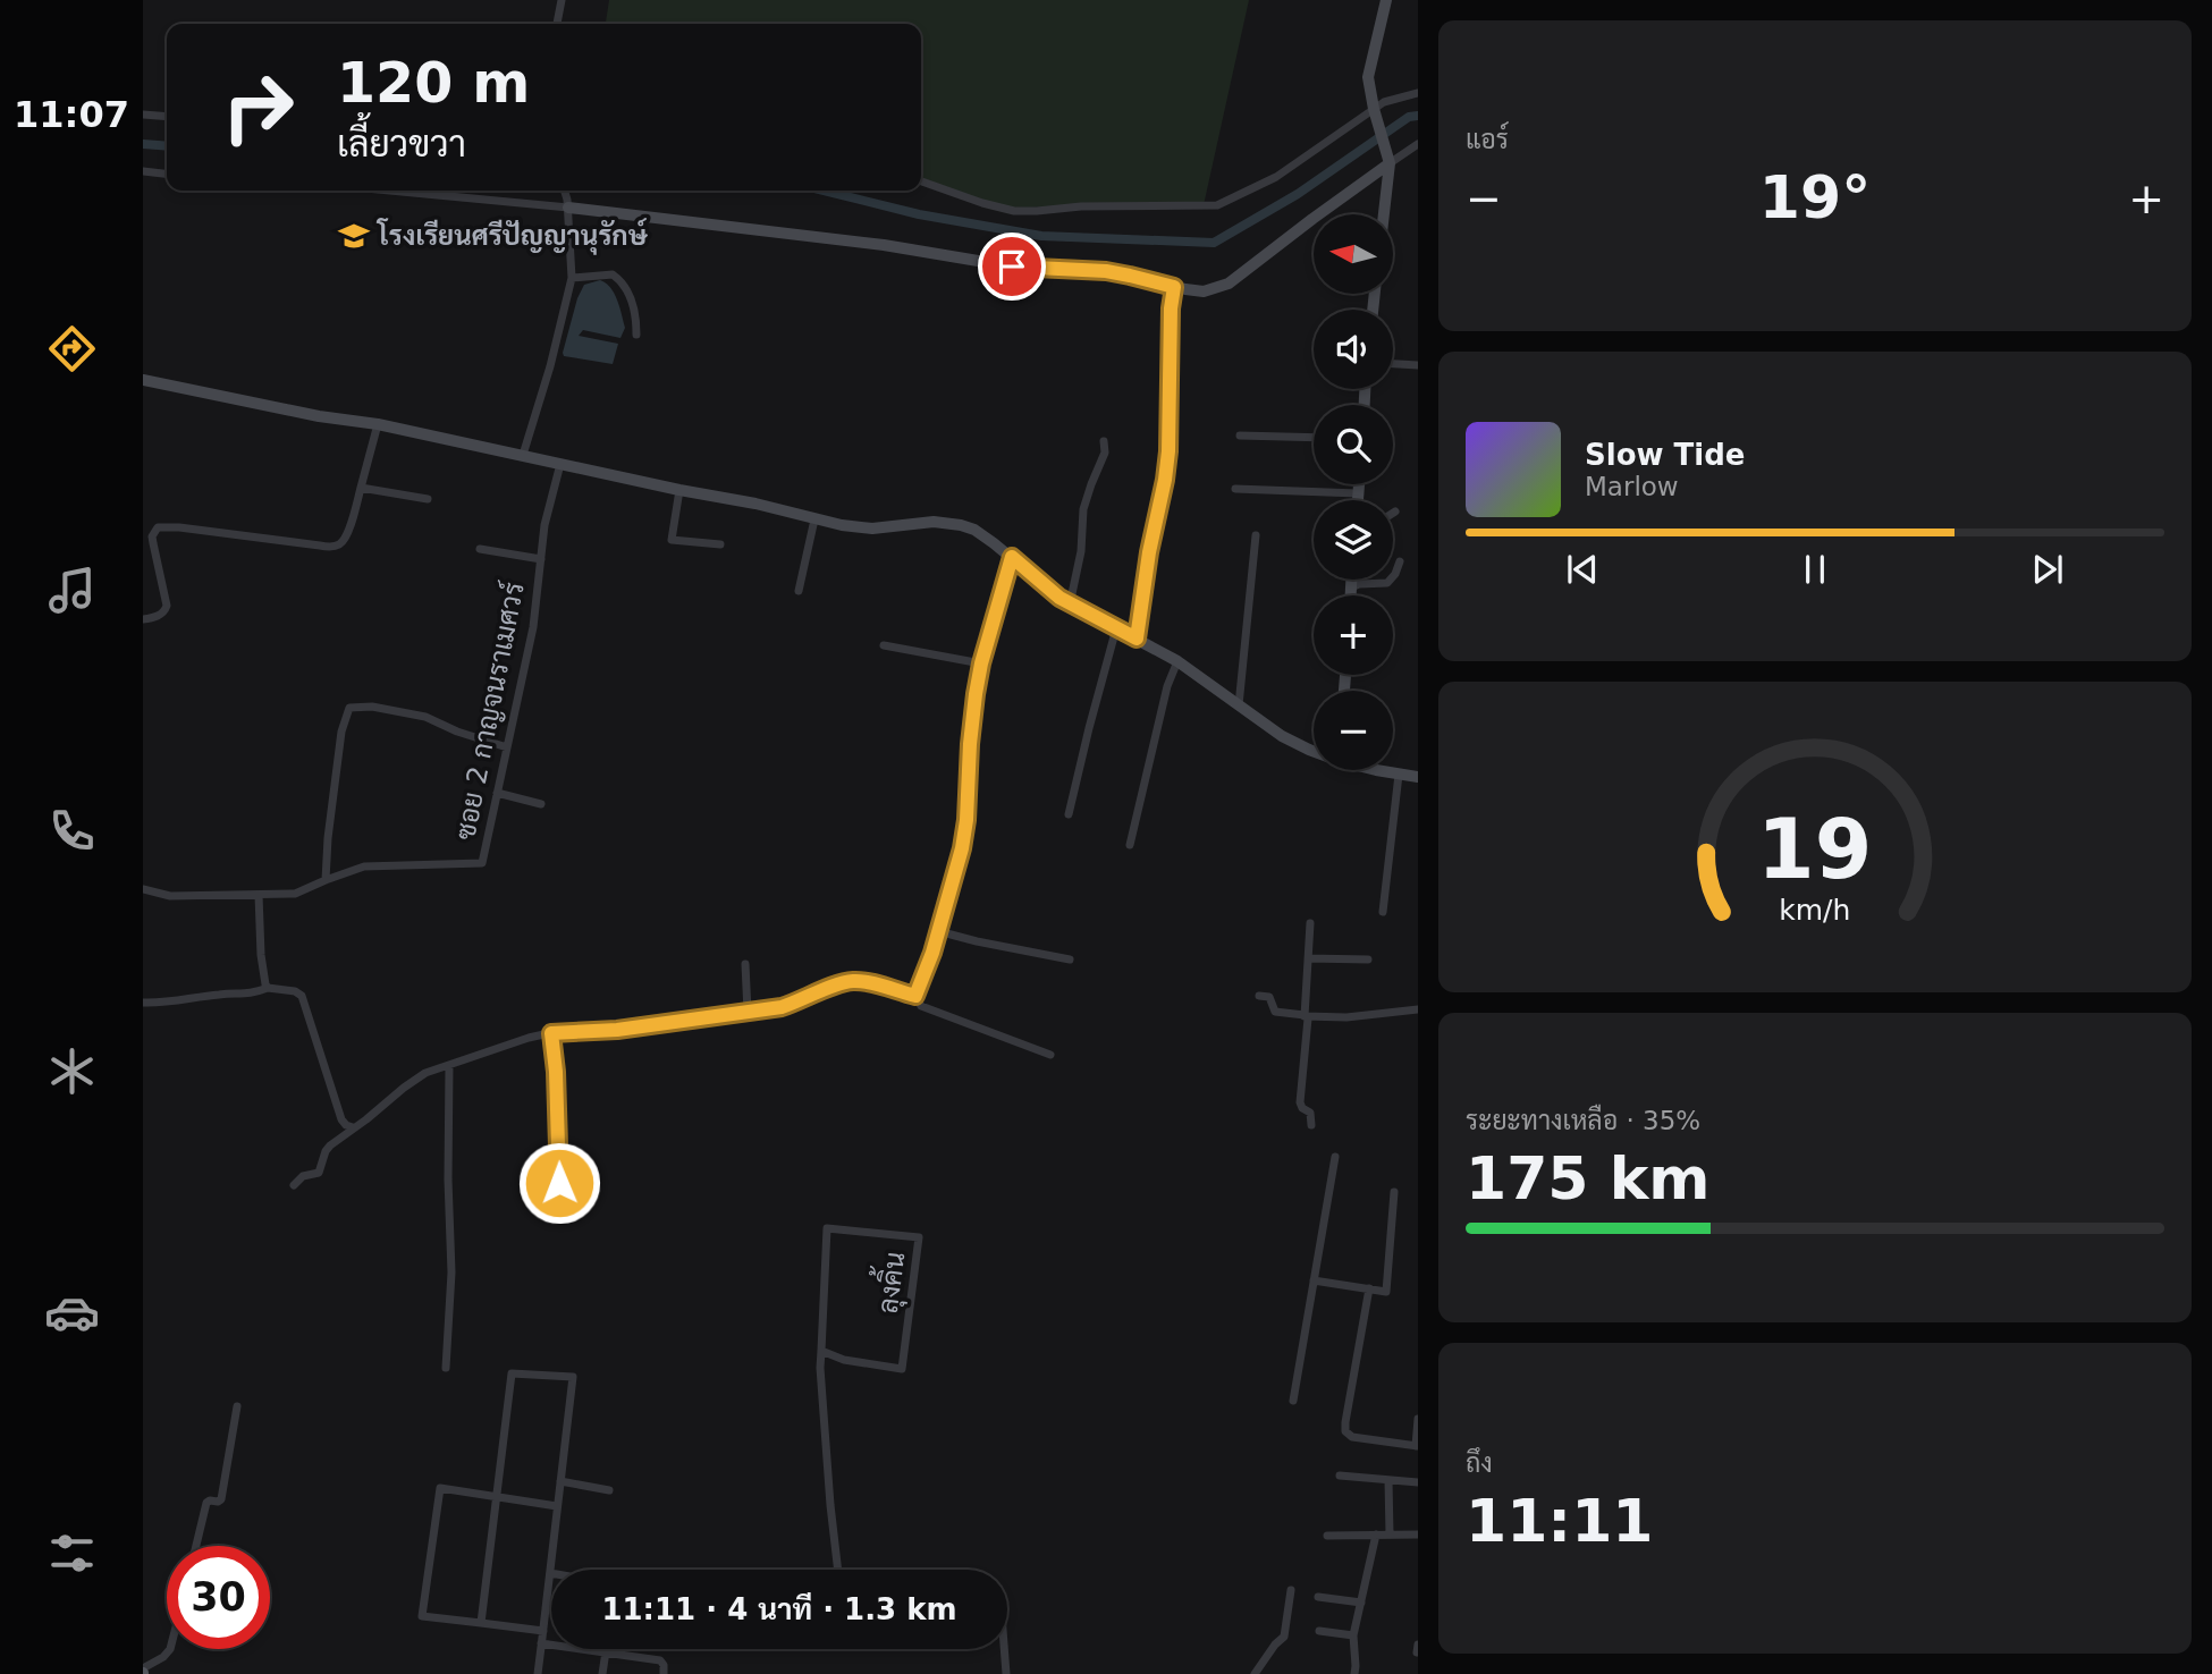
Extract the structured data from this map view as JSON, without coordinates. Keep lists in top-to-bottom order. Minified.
{"streets":{"street":["ซอย 2 กาญจนราเมศวร์","ลุงคิ้น"]},"places":{"school or university":["โรงเรียนศรีปัญญานุรักษ์"]},"north":"left","page":{"tabs":"11:07","tile":["แอร์",["ระยะทางเหลือ · 35%","175 km"],["ถึง","11:11"]],"turn":["120 m","เลี้ยวขวา"],"heat":["−","19°","+"],"map_buttons":["+","−"],"song":["Slow Tide","Marlow"],"limit":"30","trip":"11:11 · 4 นาที · 1.3 km","gauge":["19","km/h"]}}
